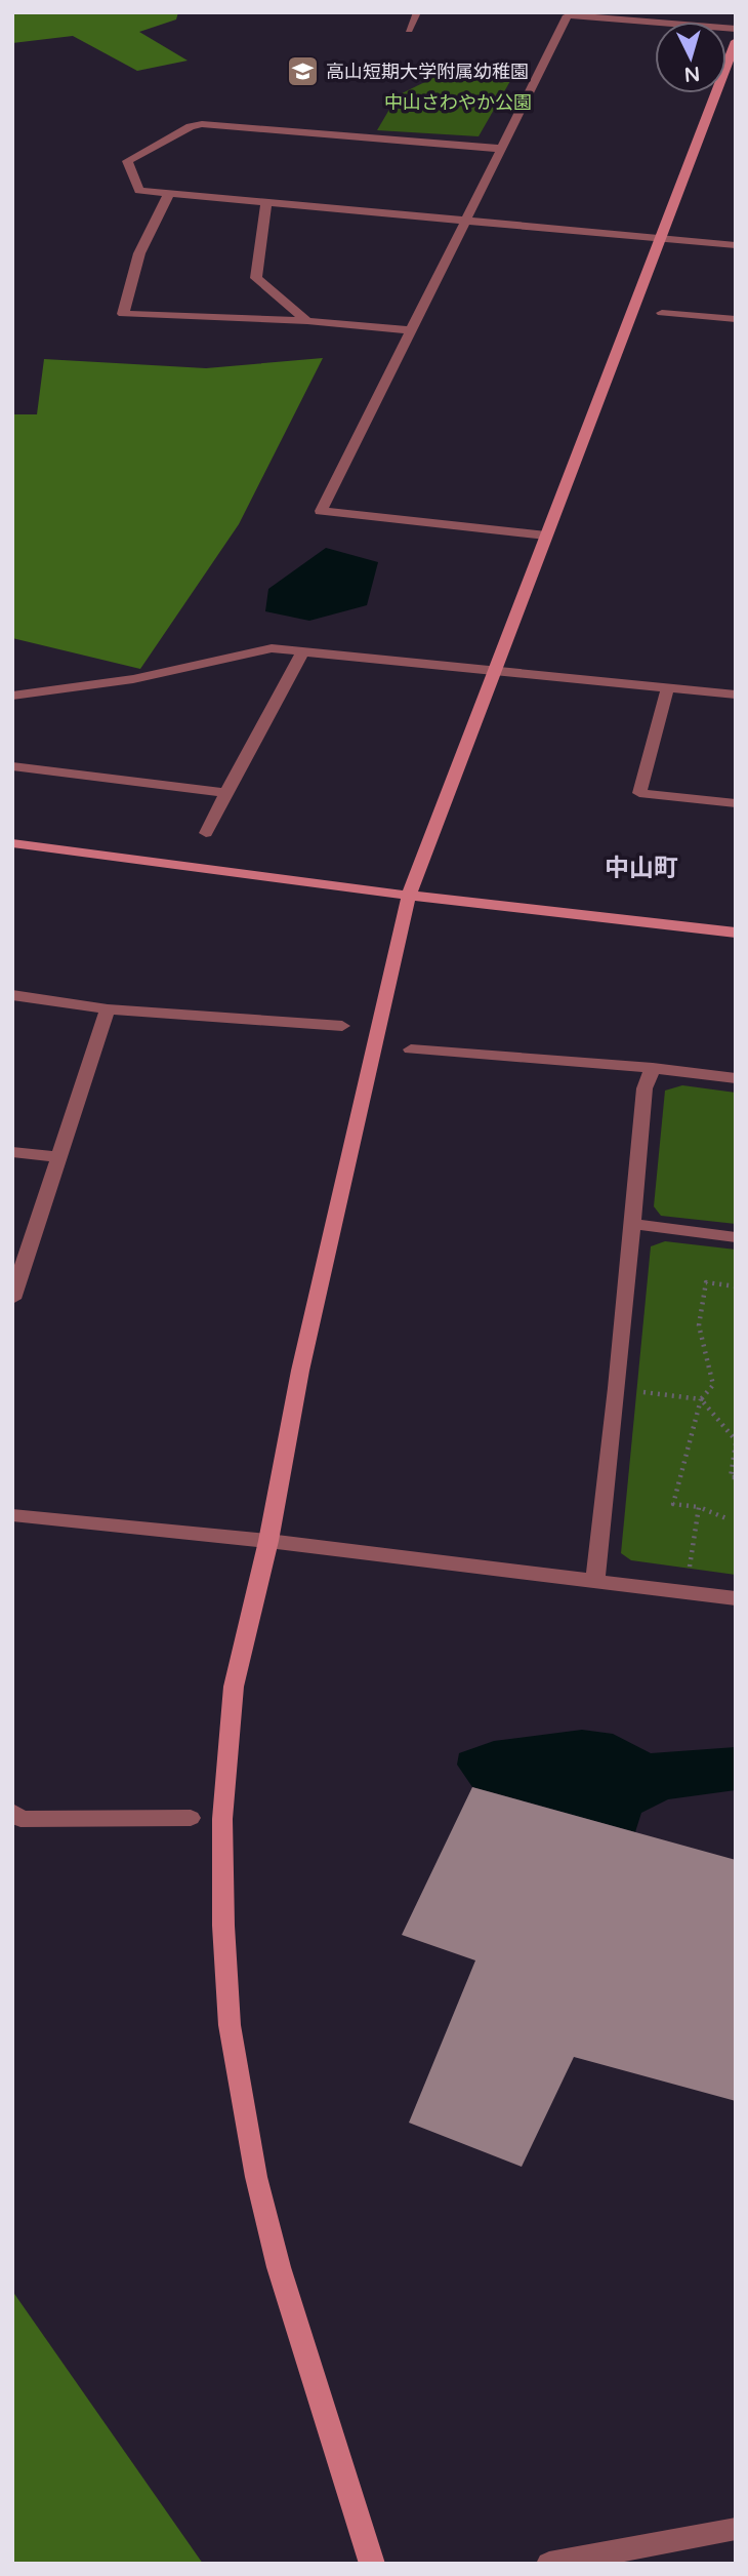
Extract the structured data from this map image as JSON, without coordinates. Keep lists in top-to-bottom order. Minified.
{"districts":["中山町"],"parks":["中山さわやか公園"],"places":{"school or university":["高山短期大学附属幼稚園"]},"north":"bottom"}
